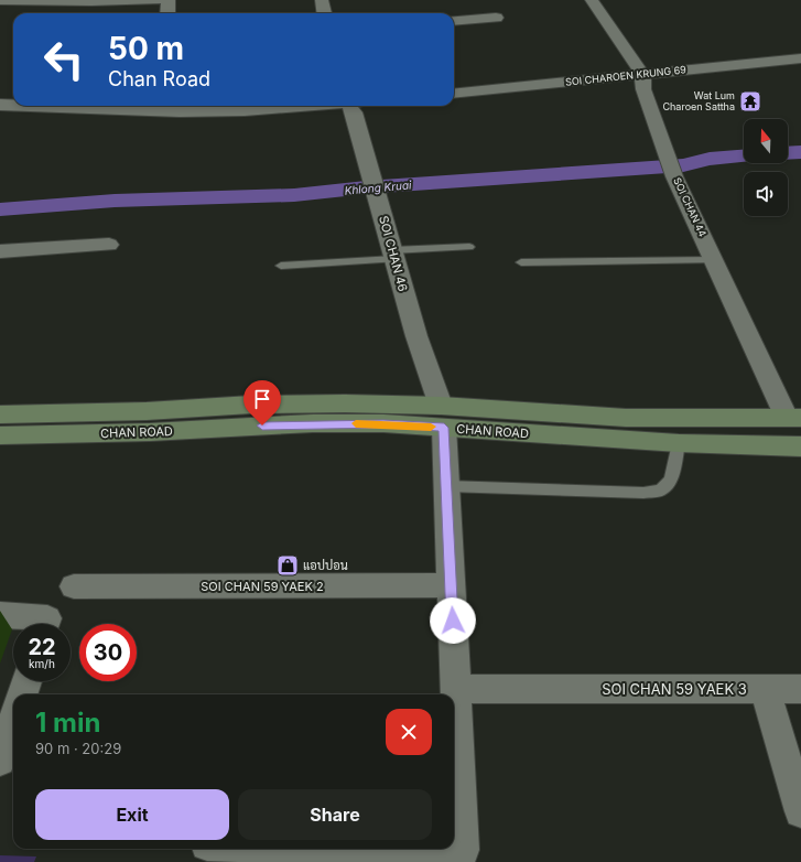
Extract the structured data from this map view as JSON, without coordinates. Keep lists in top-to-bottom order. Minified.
{"streets":{"main road":["CHAN ROAD"],"street":["SOI CHAROEN KRUNG 69","SOI CHAN 44","SOI CHAN 46","SOI CHAN 59 YAEK 2","SOI CHAN 59 YAEK 3"]},"crossings":[["SOI CHAROEN KRUNG 69","SOI CHAN 44"],["SOI CHAN 44","CHAN ROAD"],["SOI CHAN 46","CHAN ROAD"],["SOI CHAN 46","SOI CHAN 59 YAEK 2"],["SOI CHAN 46","SOI CHAN 59 YAEK 3"]],"water":["Khlong Kruai"],"places":{"temple":["Wat Lum Charoen Sattha"],"shop":["แอปปอน"]},"north":"top","page":{"turn":["50 m","Chan Road"],"speed":"22 km/h","limit":"30","heading":["1 min","90 m · 20:29"],"buttons":["Exit","Share"]}}
